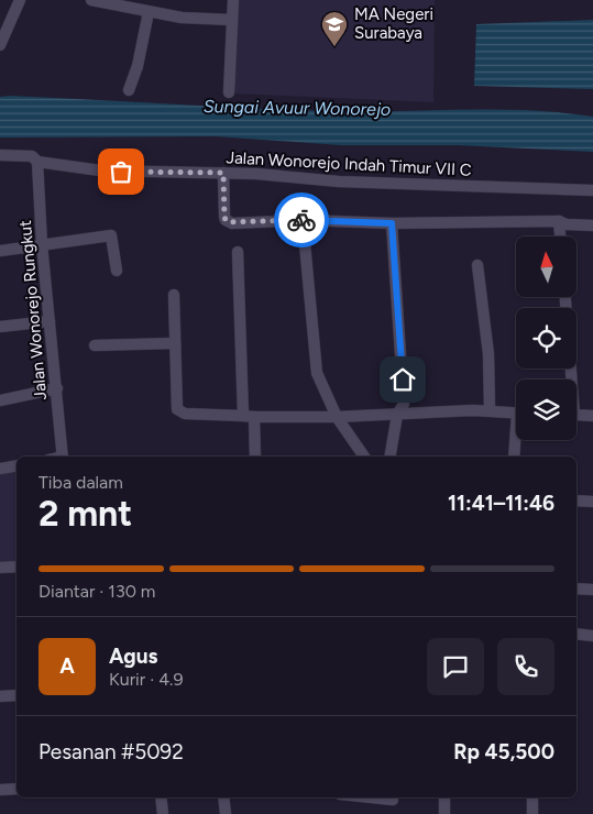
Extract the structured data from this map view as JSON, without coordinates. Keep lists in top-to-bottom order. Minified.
{"streets":{"street":["Jalan Wonorejo Indah Timur VII C","Jalan Wonorejo Rungkut"]},"crossings":[["Jalan Wonorejo Indah Timur VII C","Jalan Wonorejo Rungkut"]],"water":["Sungai Avuur Wonorejo"],"places":{"school or university":["MA Negeri Surabaya"]},"north":"top","page":{"heading":["2 mnt","Tiba dalam","11:41–11:46"],"panel":["Agus","Kurir · 4.9","Pesanan #5092","Rp 45,500"],"bar":"Diantar · 130 m","round":"A"}}
